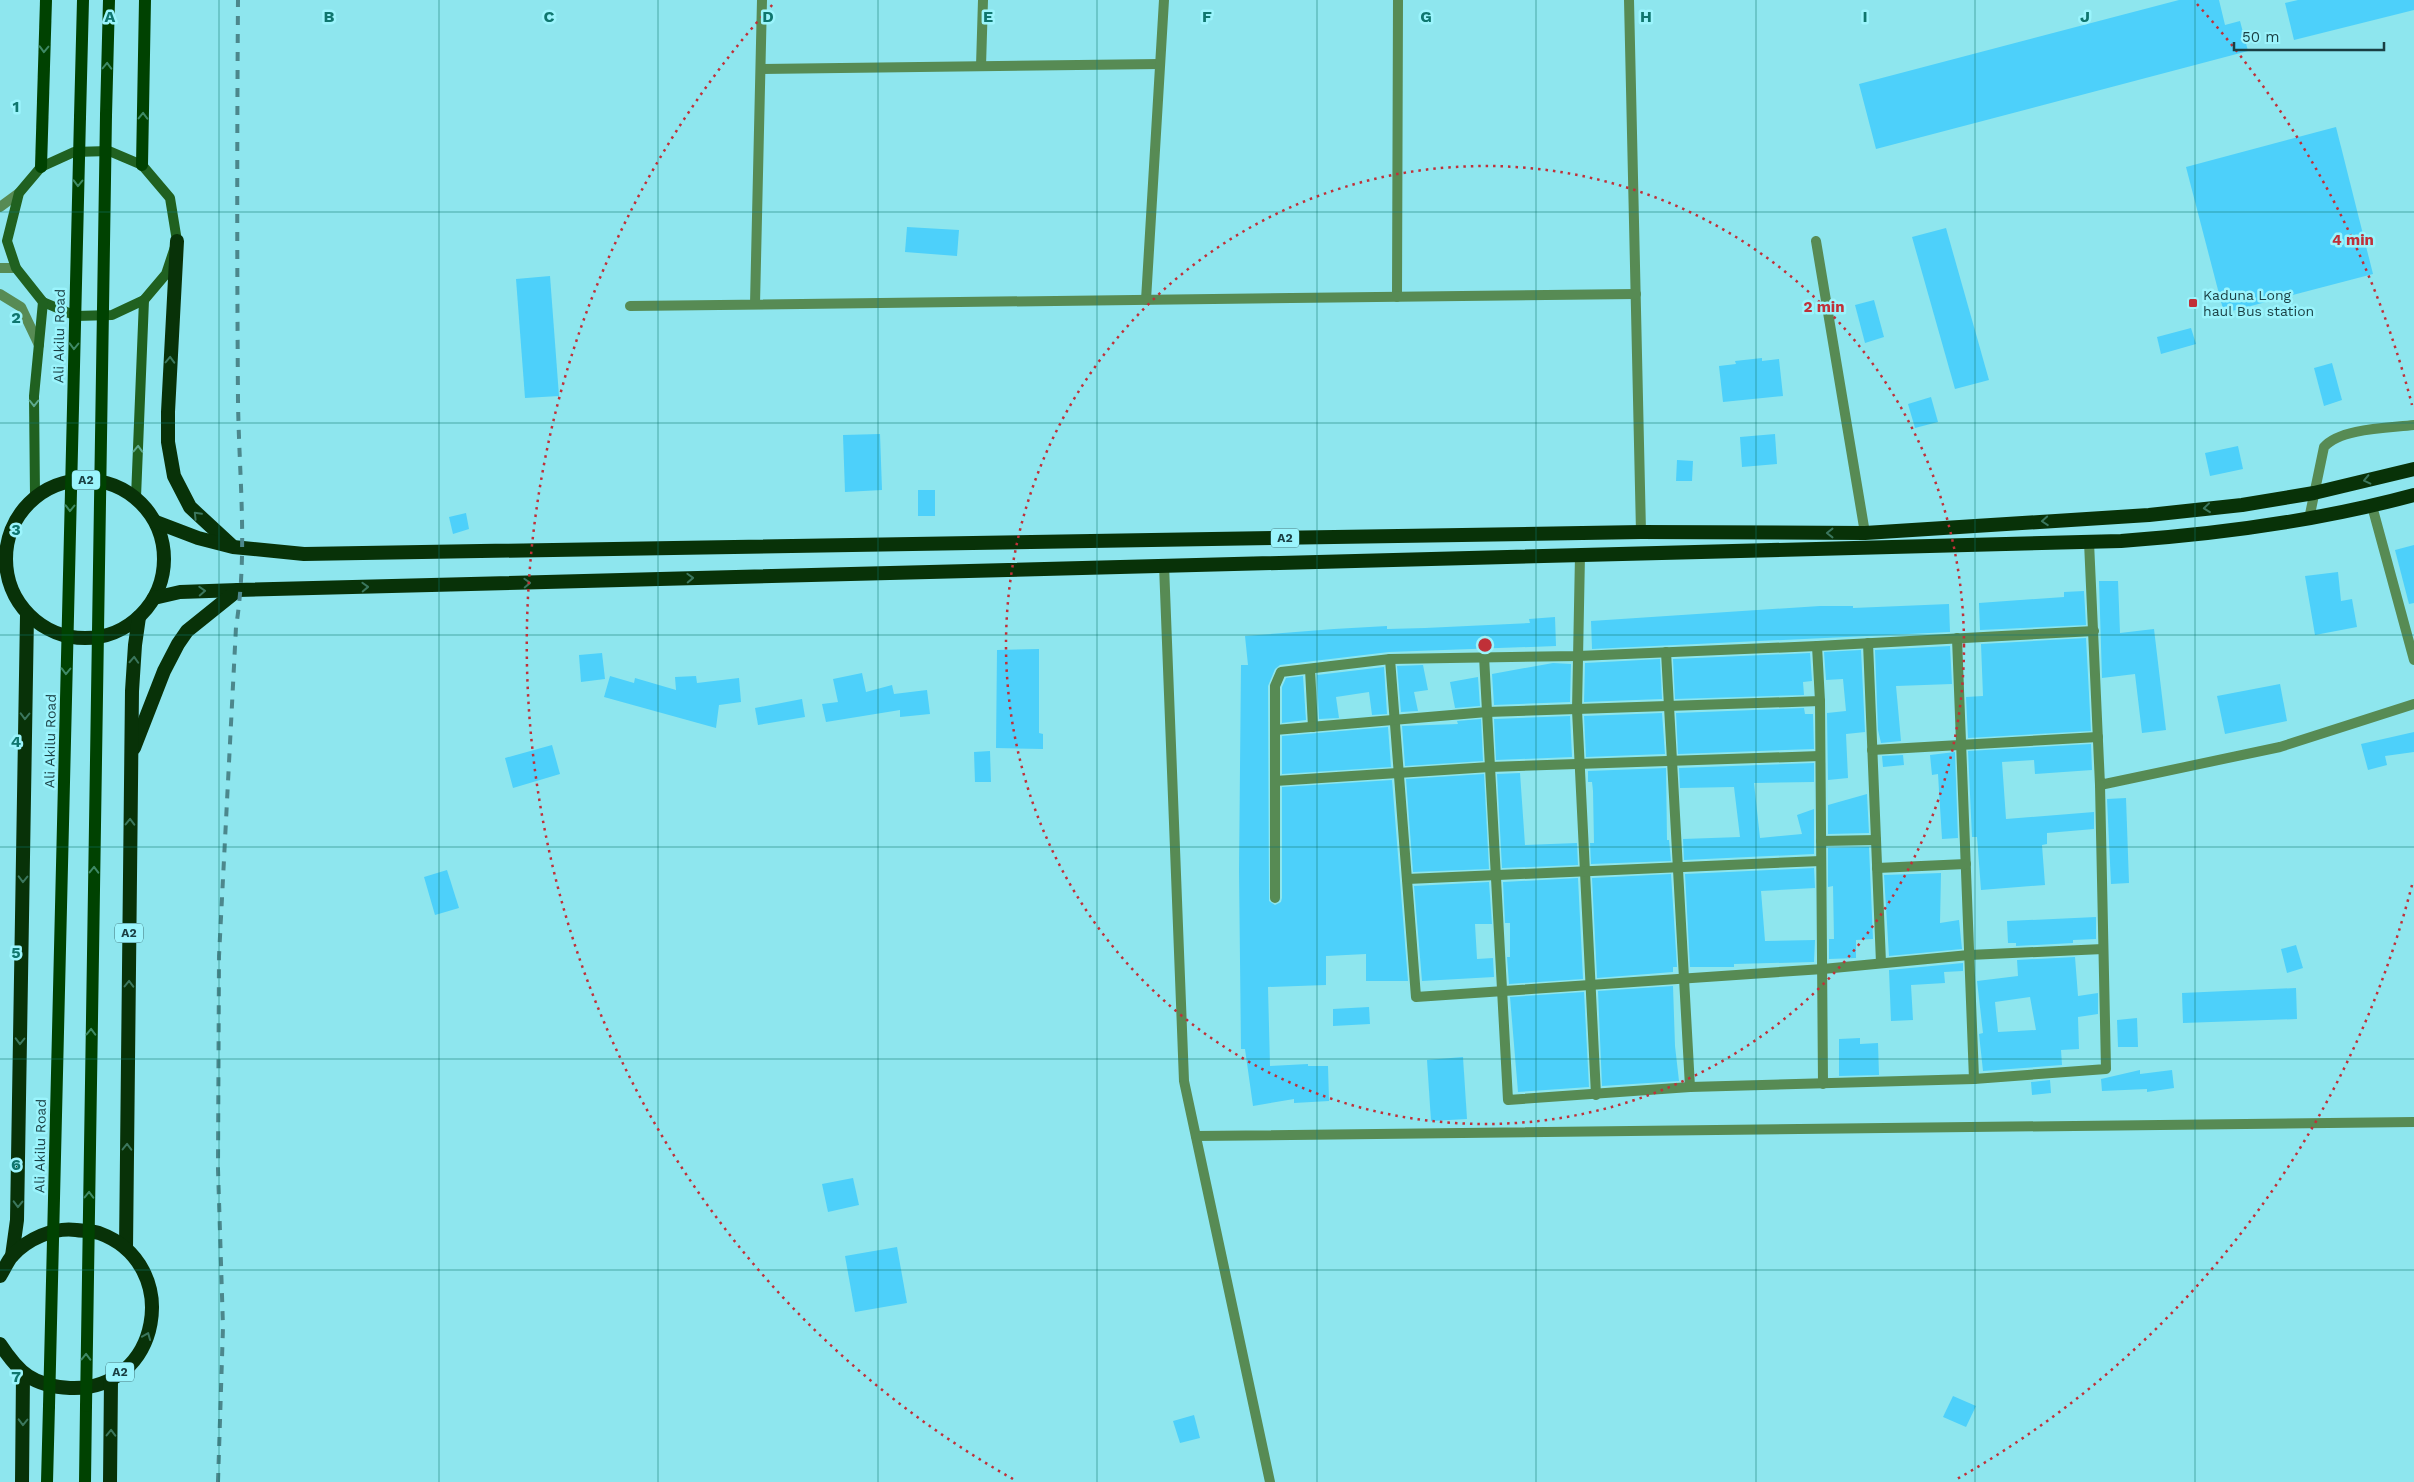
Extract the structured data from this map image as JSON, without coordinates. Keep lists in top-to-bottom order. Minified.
{"streets":{"highway":["A2"],"main road":["Ali Akilu Road"]},"places":{"transit":["Kaduna Long haul Bus station"]},"scale_bar":"50 m","grid":{"columns":["A","B","C","D","E","F","G","H","I","J"],"rows":["1","2","3","4","5","6","7"]},"rings":["4 min","2 min"]}
